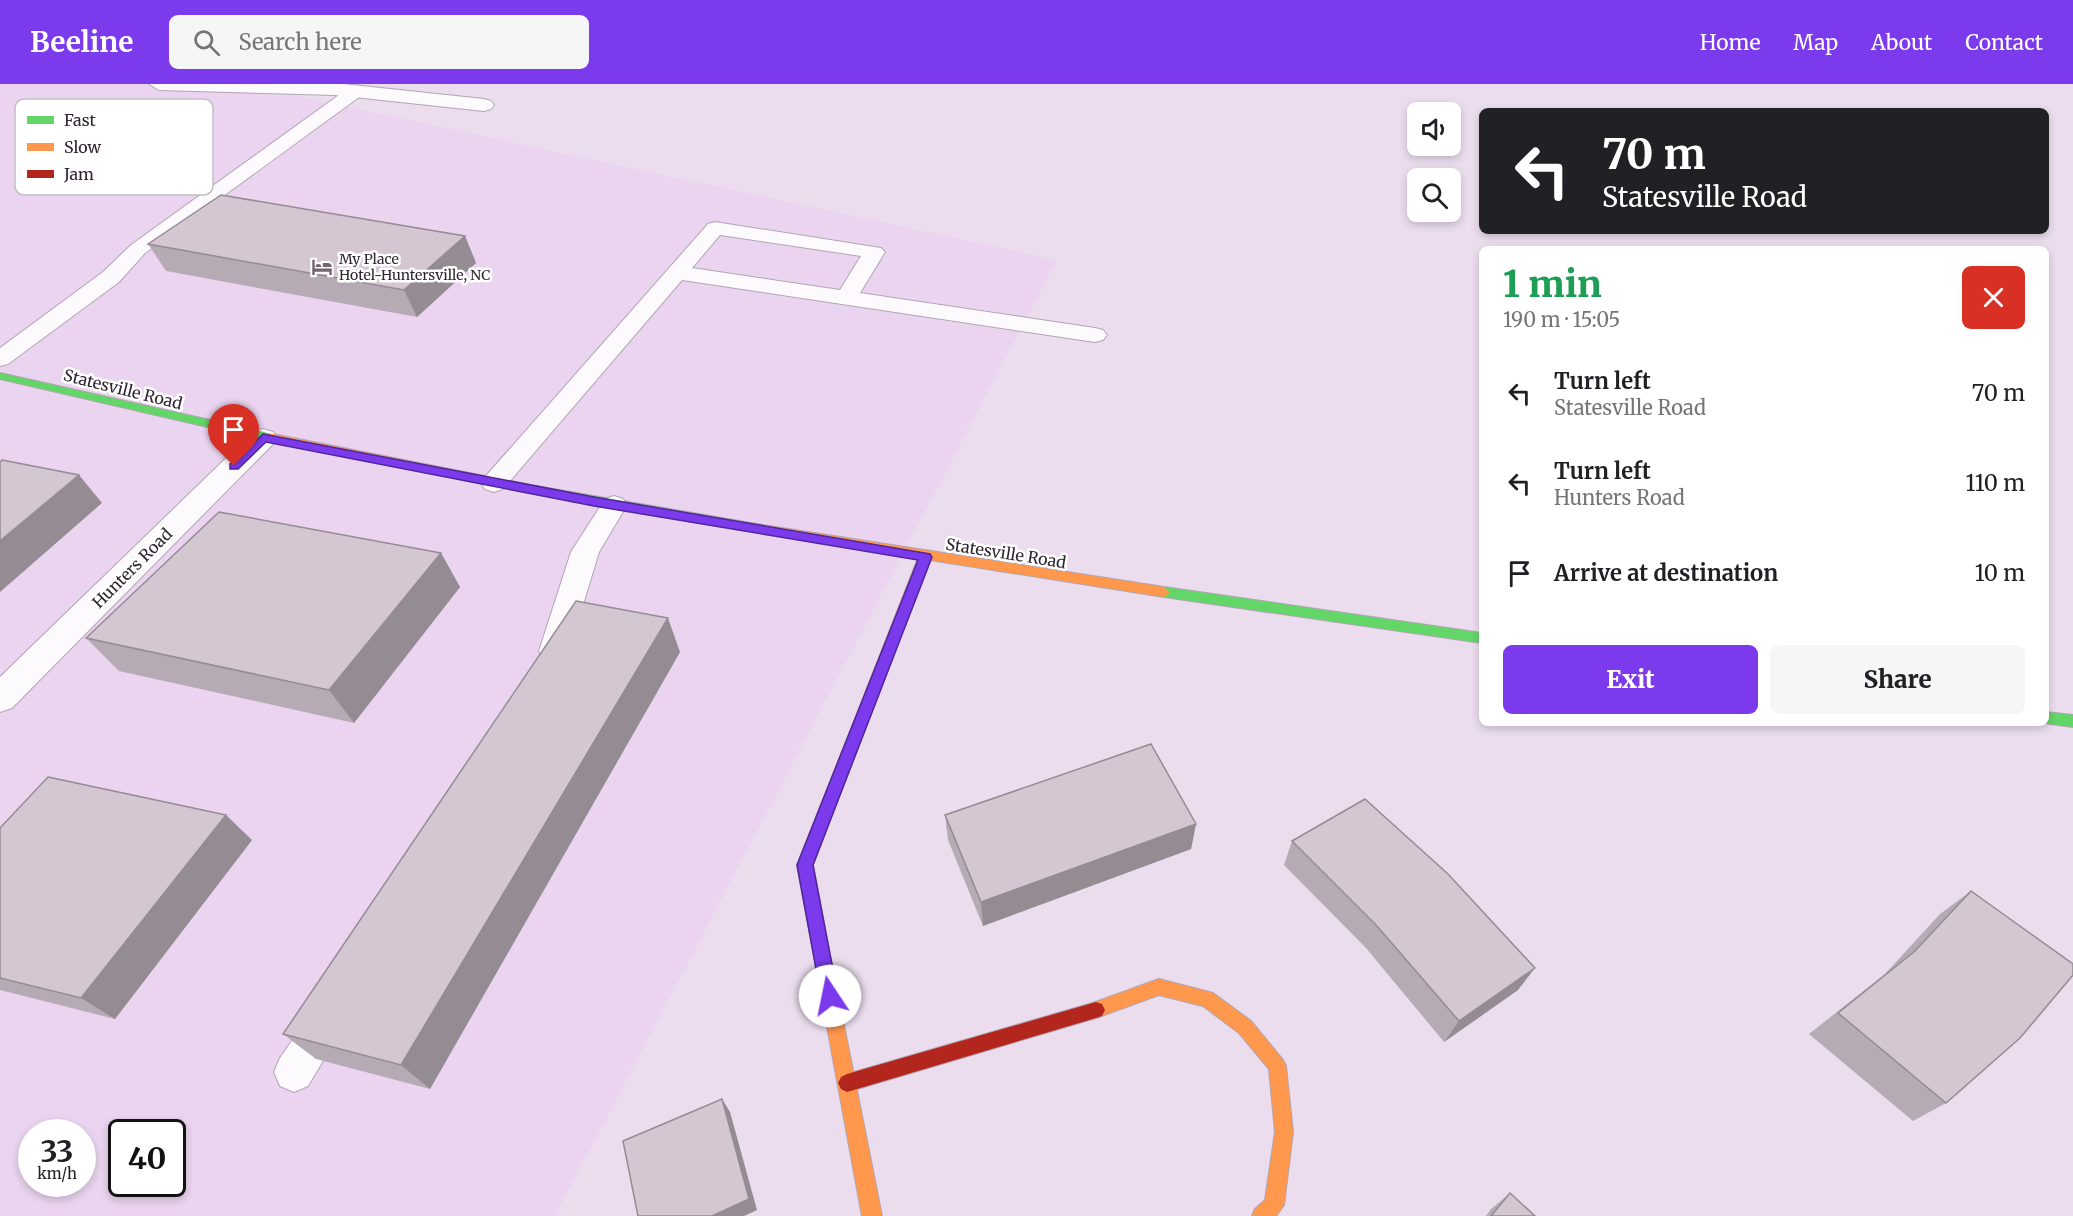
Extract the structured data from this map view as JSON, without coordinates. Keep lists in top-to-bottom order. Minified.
{"streets":{"main road":["Statesville Road"],"street":["Hunters Road"]},"crossings":[["Statesville Road","Hunters Road"]],"places":{"hotel":["My Place Hotel-Huntersville, NC"]},"legend":["Fast","Slow","Jam"],"page":{"header":"Beeline","search":"Search here","nav":["Home","Map","About","Contact"],"turn":["70 m","Statesville Road"],"heading":["1 min","190 m · 15:05"],"list":[{"name":"Turn left","note":"Statesville Road","value":"70 m"},{"name":"Turn left","note":"Hunters Road","value":"110 m"},{"name":"Arrive at destination","value":"10 m"}],"buttons":["Exit","Share"],"speed":"33 km/h","limit":"40"}}
